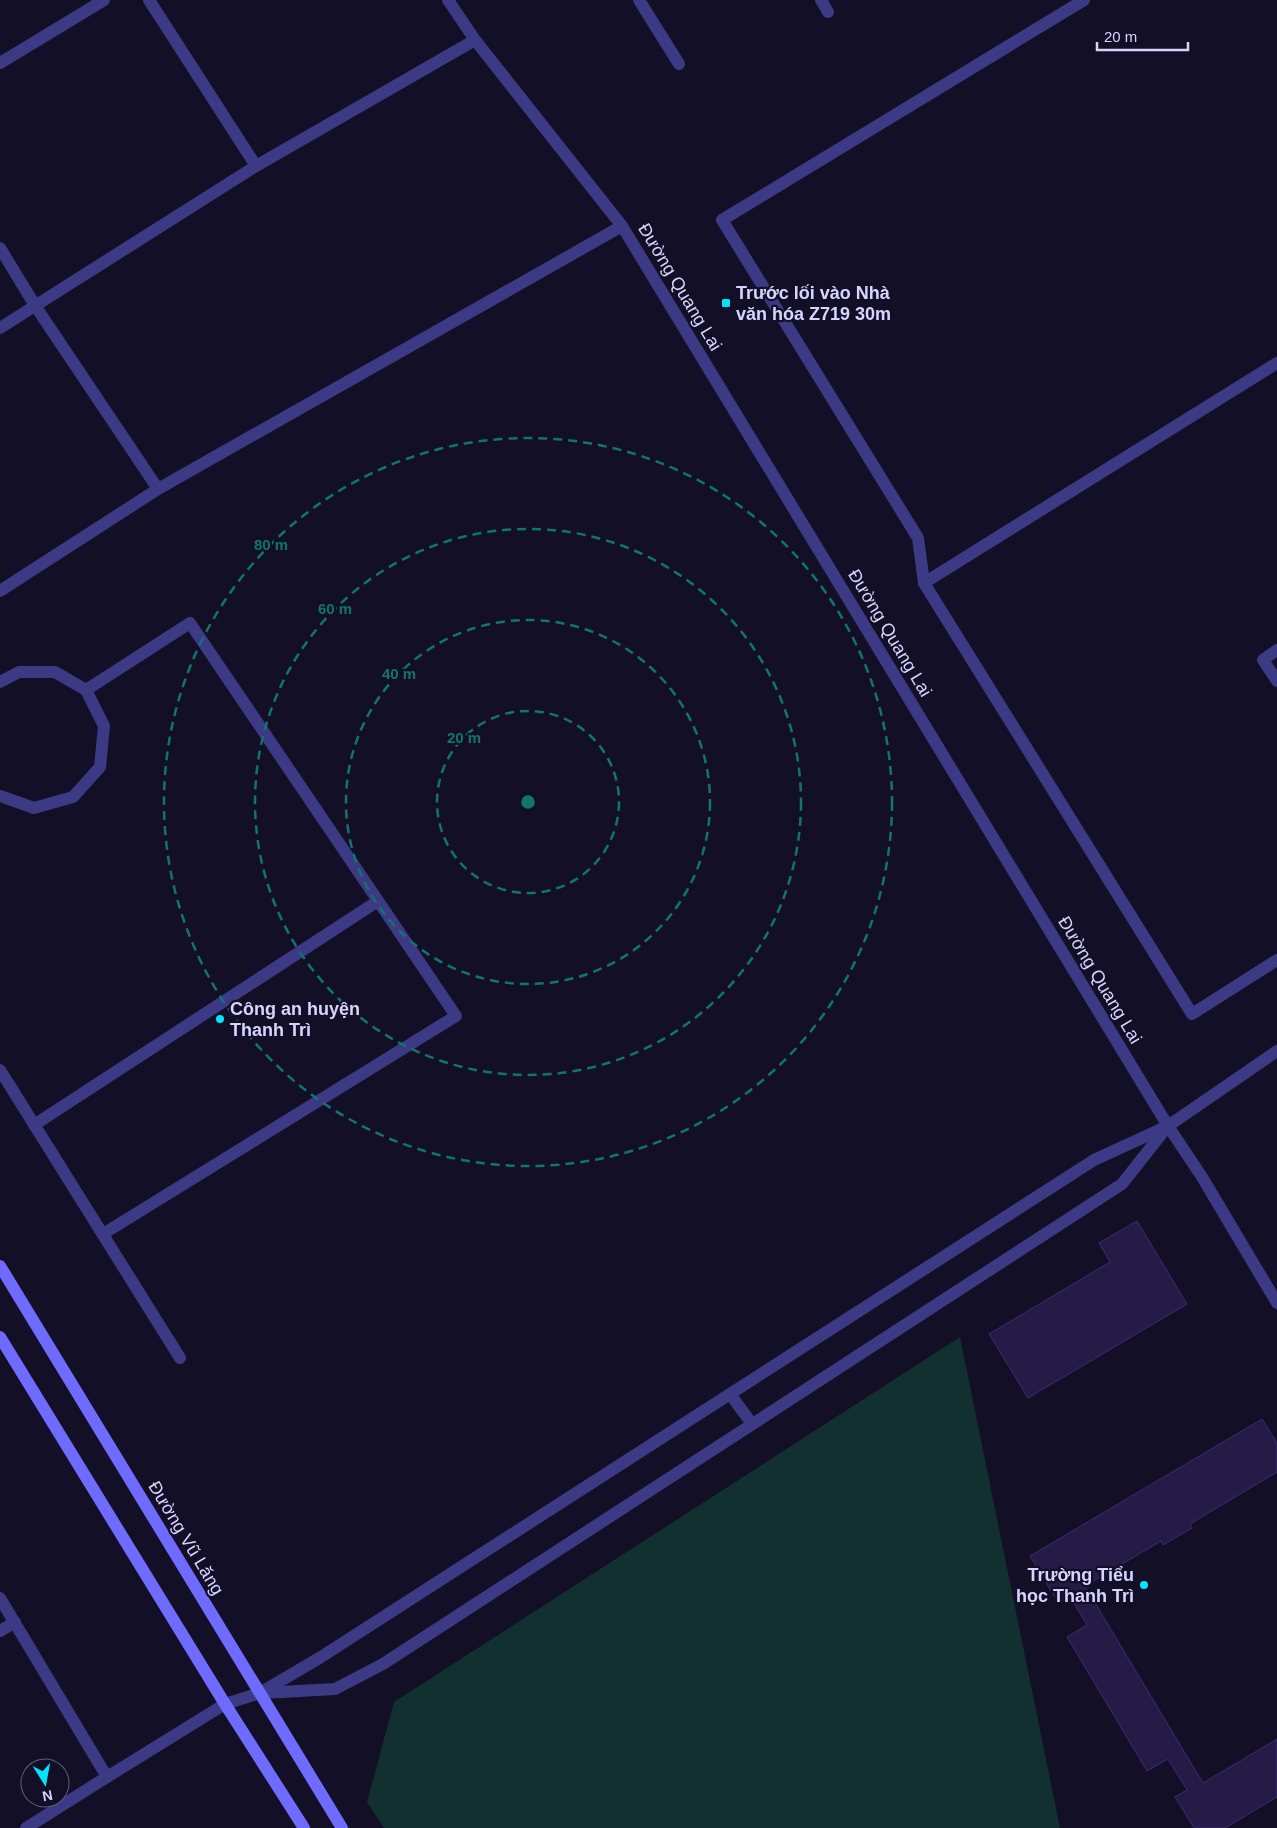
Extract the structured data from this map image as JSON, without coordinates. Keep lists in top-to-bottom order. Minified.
{"streets":{"main road":["Đường Vũ Lăng"],"street":["Đường Quang Lai"]},"places":{"transit":["Trước lối vào Nhà văn hóa Z719 30m"],"other":["Công an huyện Thanh Trì","Trường Tiểu học Thanh Trì"]},"scale_bar":"20 m","north":"bottom","rings":["80 m","60 m","40 m","20 m"]}
